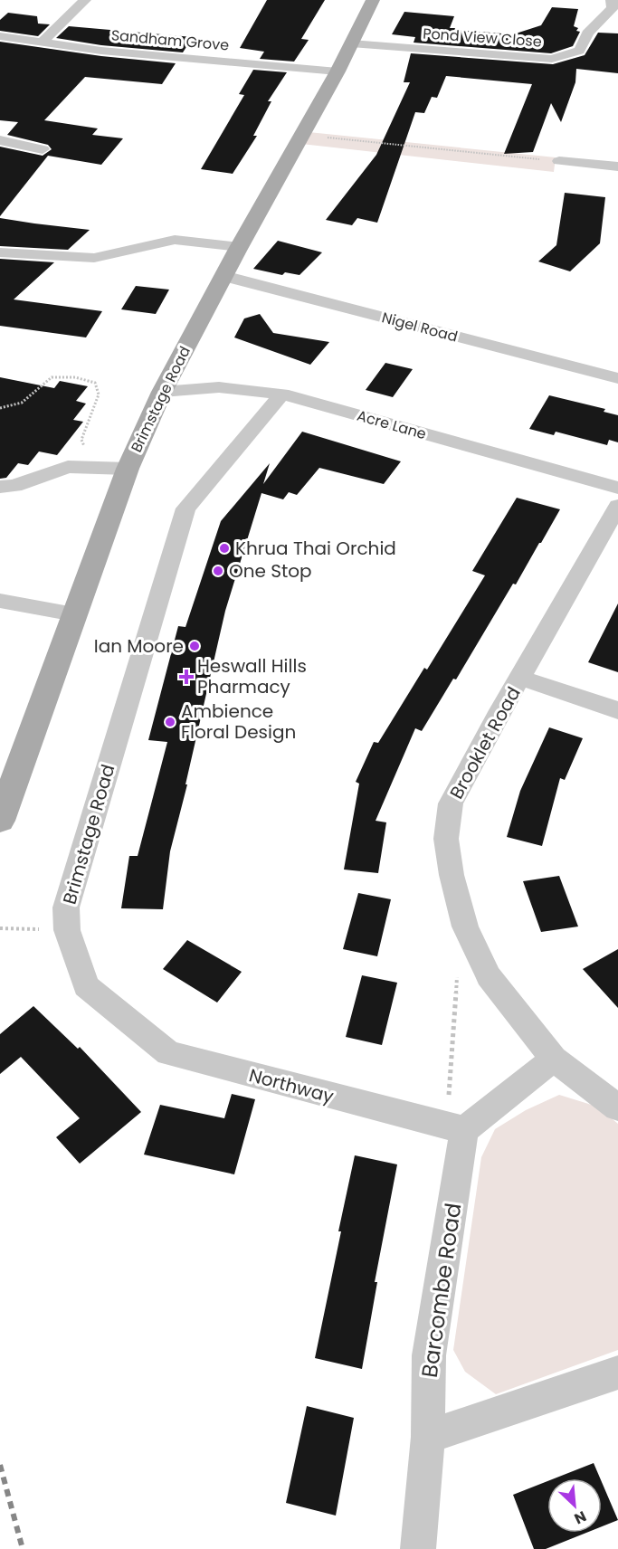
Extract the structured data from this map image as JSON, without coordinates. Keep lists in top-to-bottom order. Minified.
{"streets":{"main road":["Brimstage Road"],"street":["Pond View Close","Sandham Grove","Nigel Road","Acre Lane","Brooklet Road","Northway","Barcombe Road"]},"crossings":[["Pond View Close","Brimstage Road"],["Sandham Grove","Brimstage Road"],["Nigel Road","Brimstage Road"],["Brimstage Road","Acre Lane"],["Brimstage Road","Northway"],["Northway","Barcombe Road"]],"places":{"other":["Khrua Thai Orchid","One Stop","Ian Moore","Ambience Floral Design"],"health":["Heswall Hills Pharmacy"]},"north":"bottom right"}
